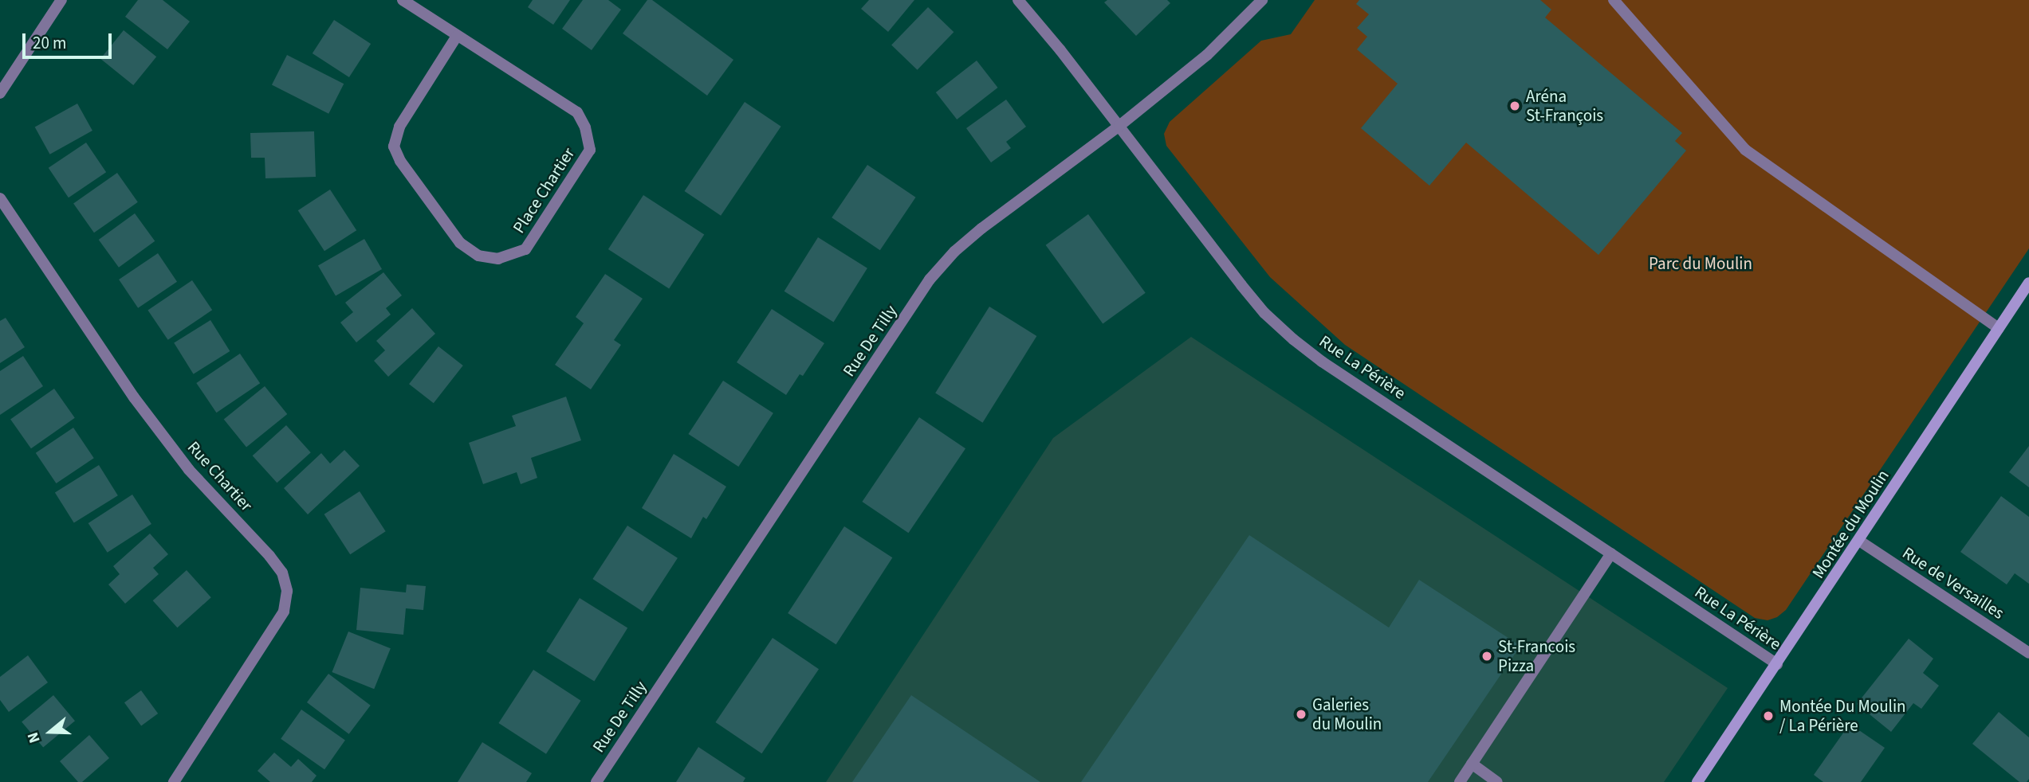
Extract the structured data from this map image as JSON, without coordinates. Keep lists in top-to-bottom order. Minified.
{"streets":{"street":["Place Chartier","Rue De Tilly","Rue La Périère","Rue Chartier","Montée du Moulin","Rue de Versailles"]},"crossings":[["Rue De Tilly","Rue La Périère"],["Rue La Périère","Montée du Moulin"],["Montée du Moulin","Rue de Versailles"]],"parks":["Parc du Moulin"],"places":["Aréna St-François","St-Francois Pizza","Galeries du Moulin","Montée Du Moulin / La Périère"],"scale_bar":"20 m","north":"left"}
